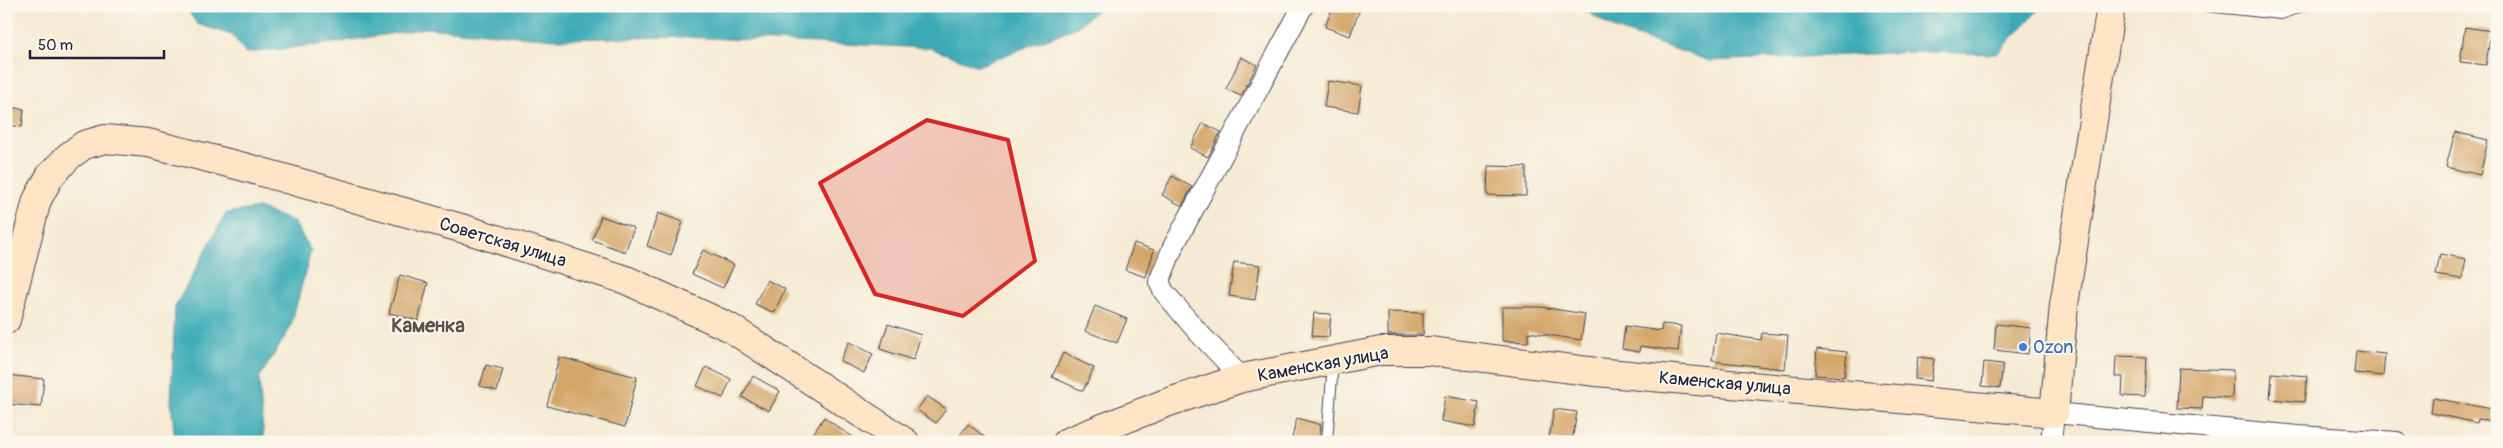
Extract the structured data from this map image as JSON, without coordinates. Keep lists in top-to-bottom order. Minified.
{"streets":{"street":["Советская улица","Каменская улица"]},"districts":["Каменка"],"places":["Ozon"],"scale_bar":"50 m"}
